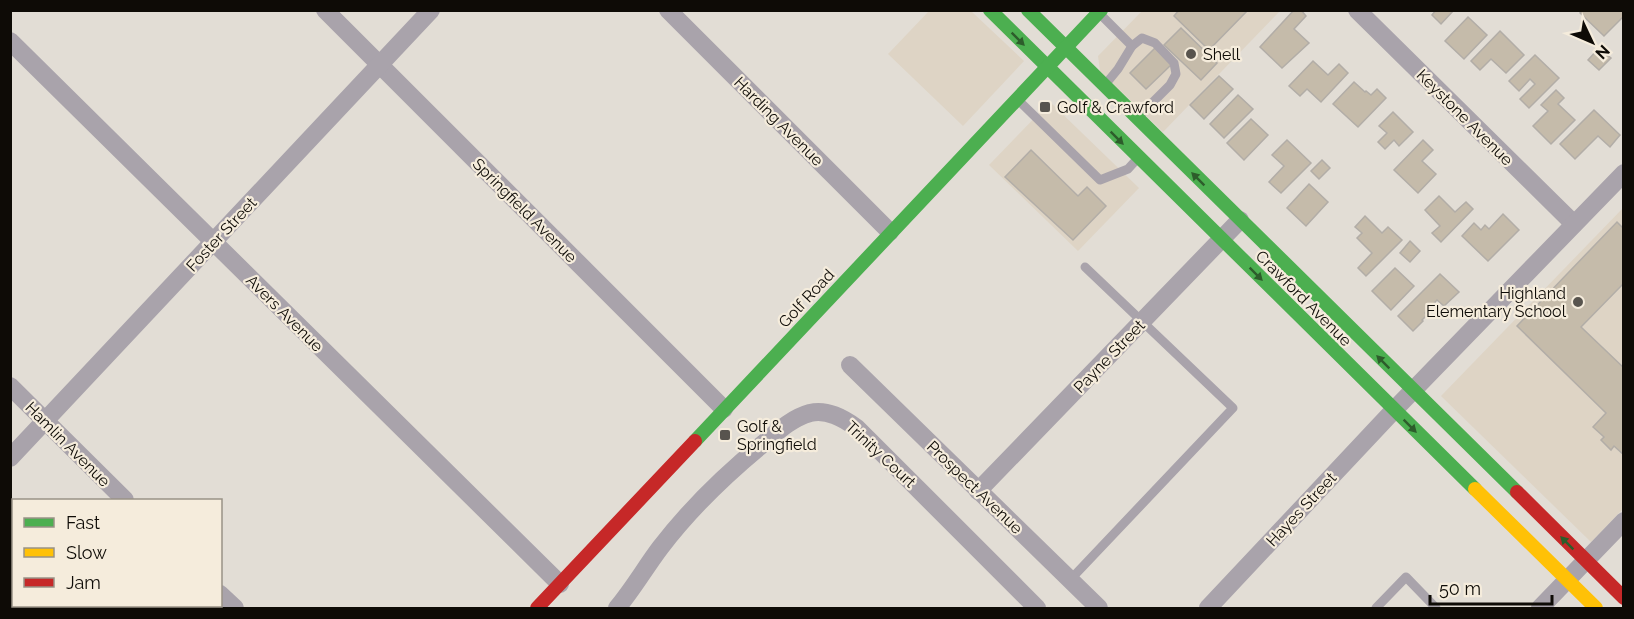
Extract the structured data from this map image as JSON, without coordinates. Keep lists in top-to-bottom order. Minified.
{"streets":{"main road":["Golf Road","Crawford Avenue"],"street":["Keystone Avenue","Harding Avenue","Springfield Avenue","Foster Street","Avers Avenue","Payne Street","Hamlin Avenue","Trinity Court","Prospect Avenue","Hayes Street"]},"crossings":[["Harding Avenue","Golf Road"],["Springfield Avenue","Foster Street"],["Springfield Avenue","Golf Road"],["Foster Street","Avers Avenue"],["Foster Street","Hamlin Avenue"],["Golf Road","Crawford Avenue"],["Golf Road","Avers Avenue"],["Crawford Avenue","Payne Street"],["Crawford Avenue","Hayes Street"],["Payne Street","Prospect Avenue"]],"places":{"other":["Shell","Highland Elementary School"],"transit":["Golf & Crawford","Golf & Springfield"]},"legend":["Fast","Slow","Jam"],"scale_bar":"50 m","north":"bottom right"}
